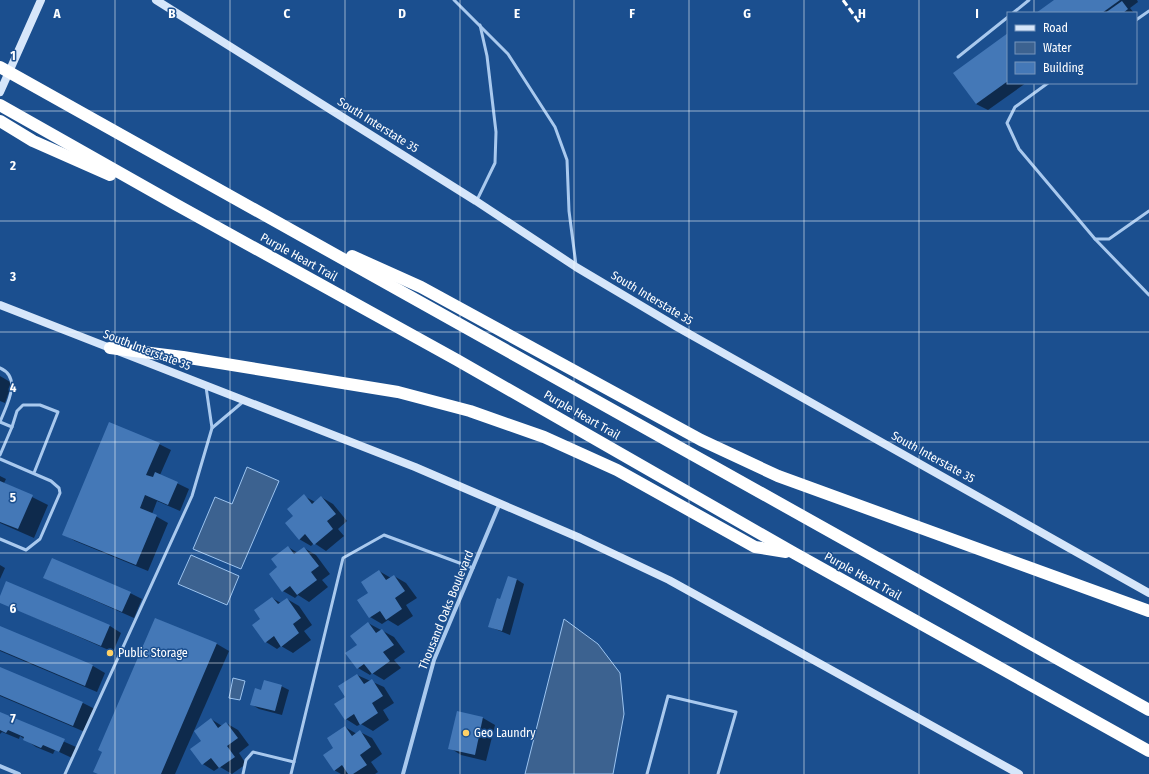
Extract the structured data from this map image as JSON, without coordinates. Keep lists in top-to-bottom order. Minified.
{"streets":{"highway":["Purple Heart Trail"],"main road":["South Interstate 35"],"street":["Thousand Oaks Boulevard"]},"crossings":[["South Interstate 35","Thousand Oaks Boulevard"]],"places":["Public Storage","Geo Laundry"],"legend":["Road","Water","Building"],"grid":{"columns":["A","B","C","D","E","F","G","H","I"],"rows":["1","2","3","4","5","6","7"]}}
